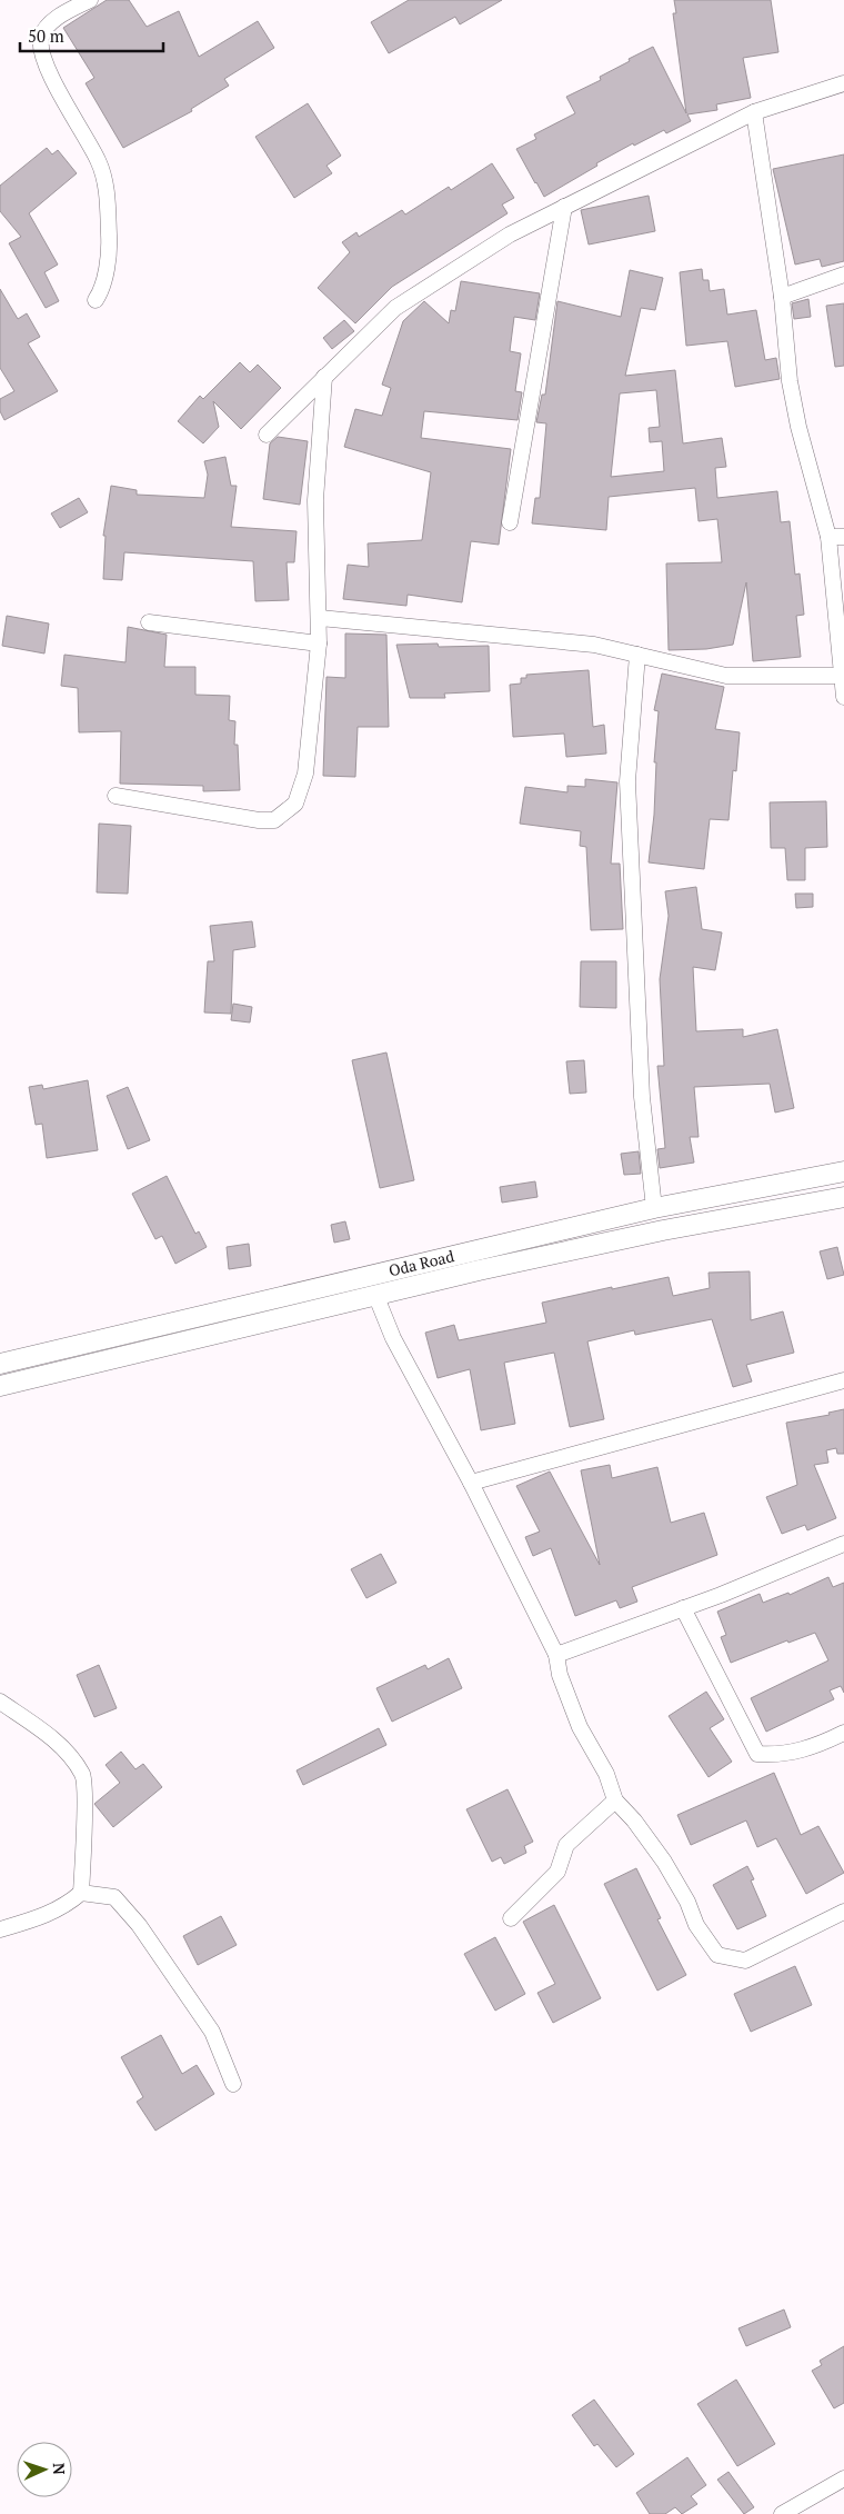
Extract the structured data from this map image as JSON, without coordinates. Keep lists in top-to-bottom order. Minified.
{"streets":{"street":["Oda Road"]},"scale_bar":"50 m","north":"right"}
